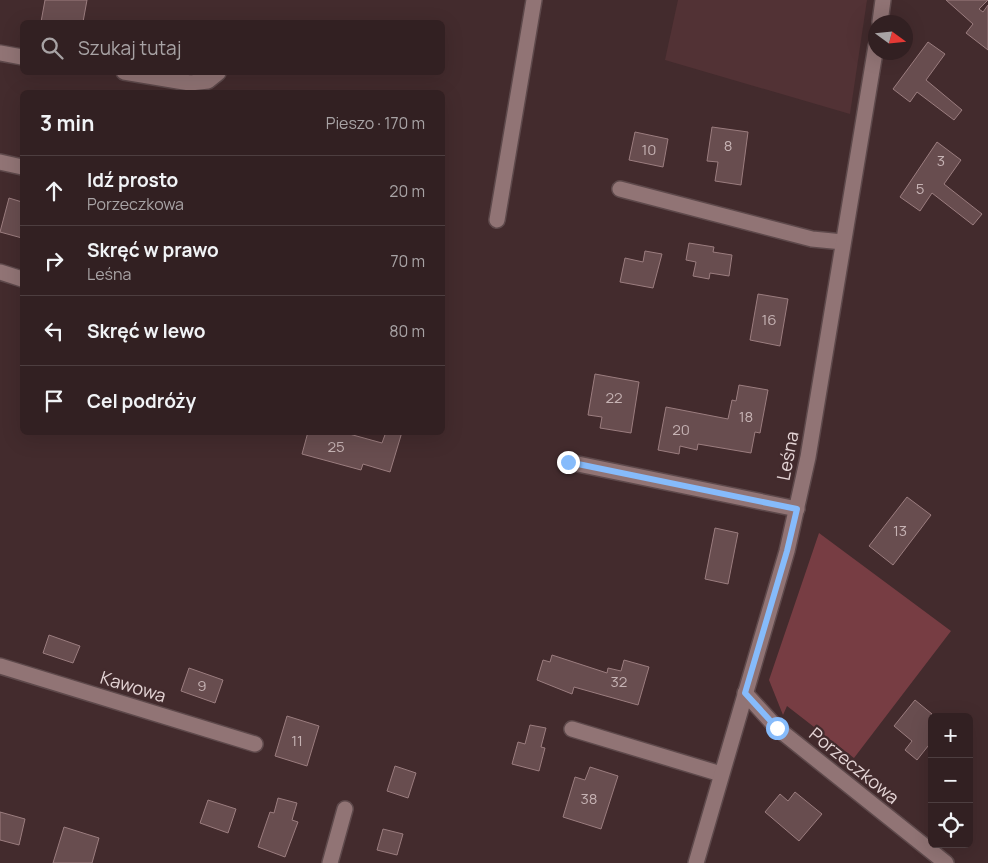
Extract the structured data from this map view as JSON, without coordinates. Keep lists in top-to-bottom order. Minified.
{"streets":{"street":["Leśna","Kawowa","Porzeczkowa"]},"crossings":[["Leśna","Porzeczkowa"]],"house_numbers":["8","10","3","5","16","22","18","20","25","13","32","9","11","38"],"north":"right","page":{"search":"Szukaj tutaj","heading":["3 min","Pieszo · 170 m"],"list":[["Idź prosto","Porzeczkowa","20 m"],["Skręć w prawo","Leśna","70 m"],["Skręć w lewo","80 m"],"Cel podróży"],"map_buttons":["+","−"]}}
